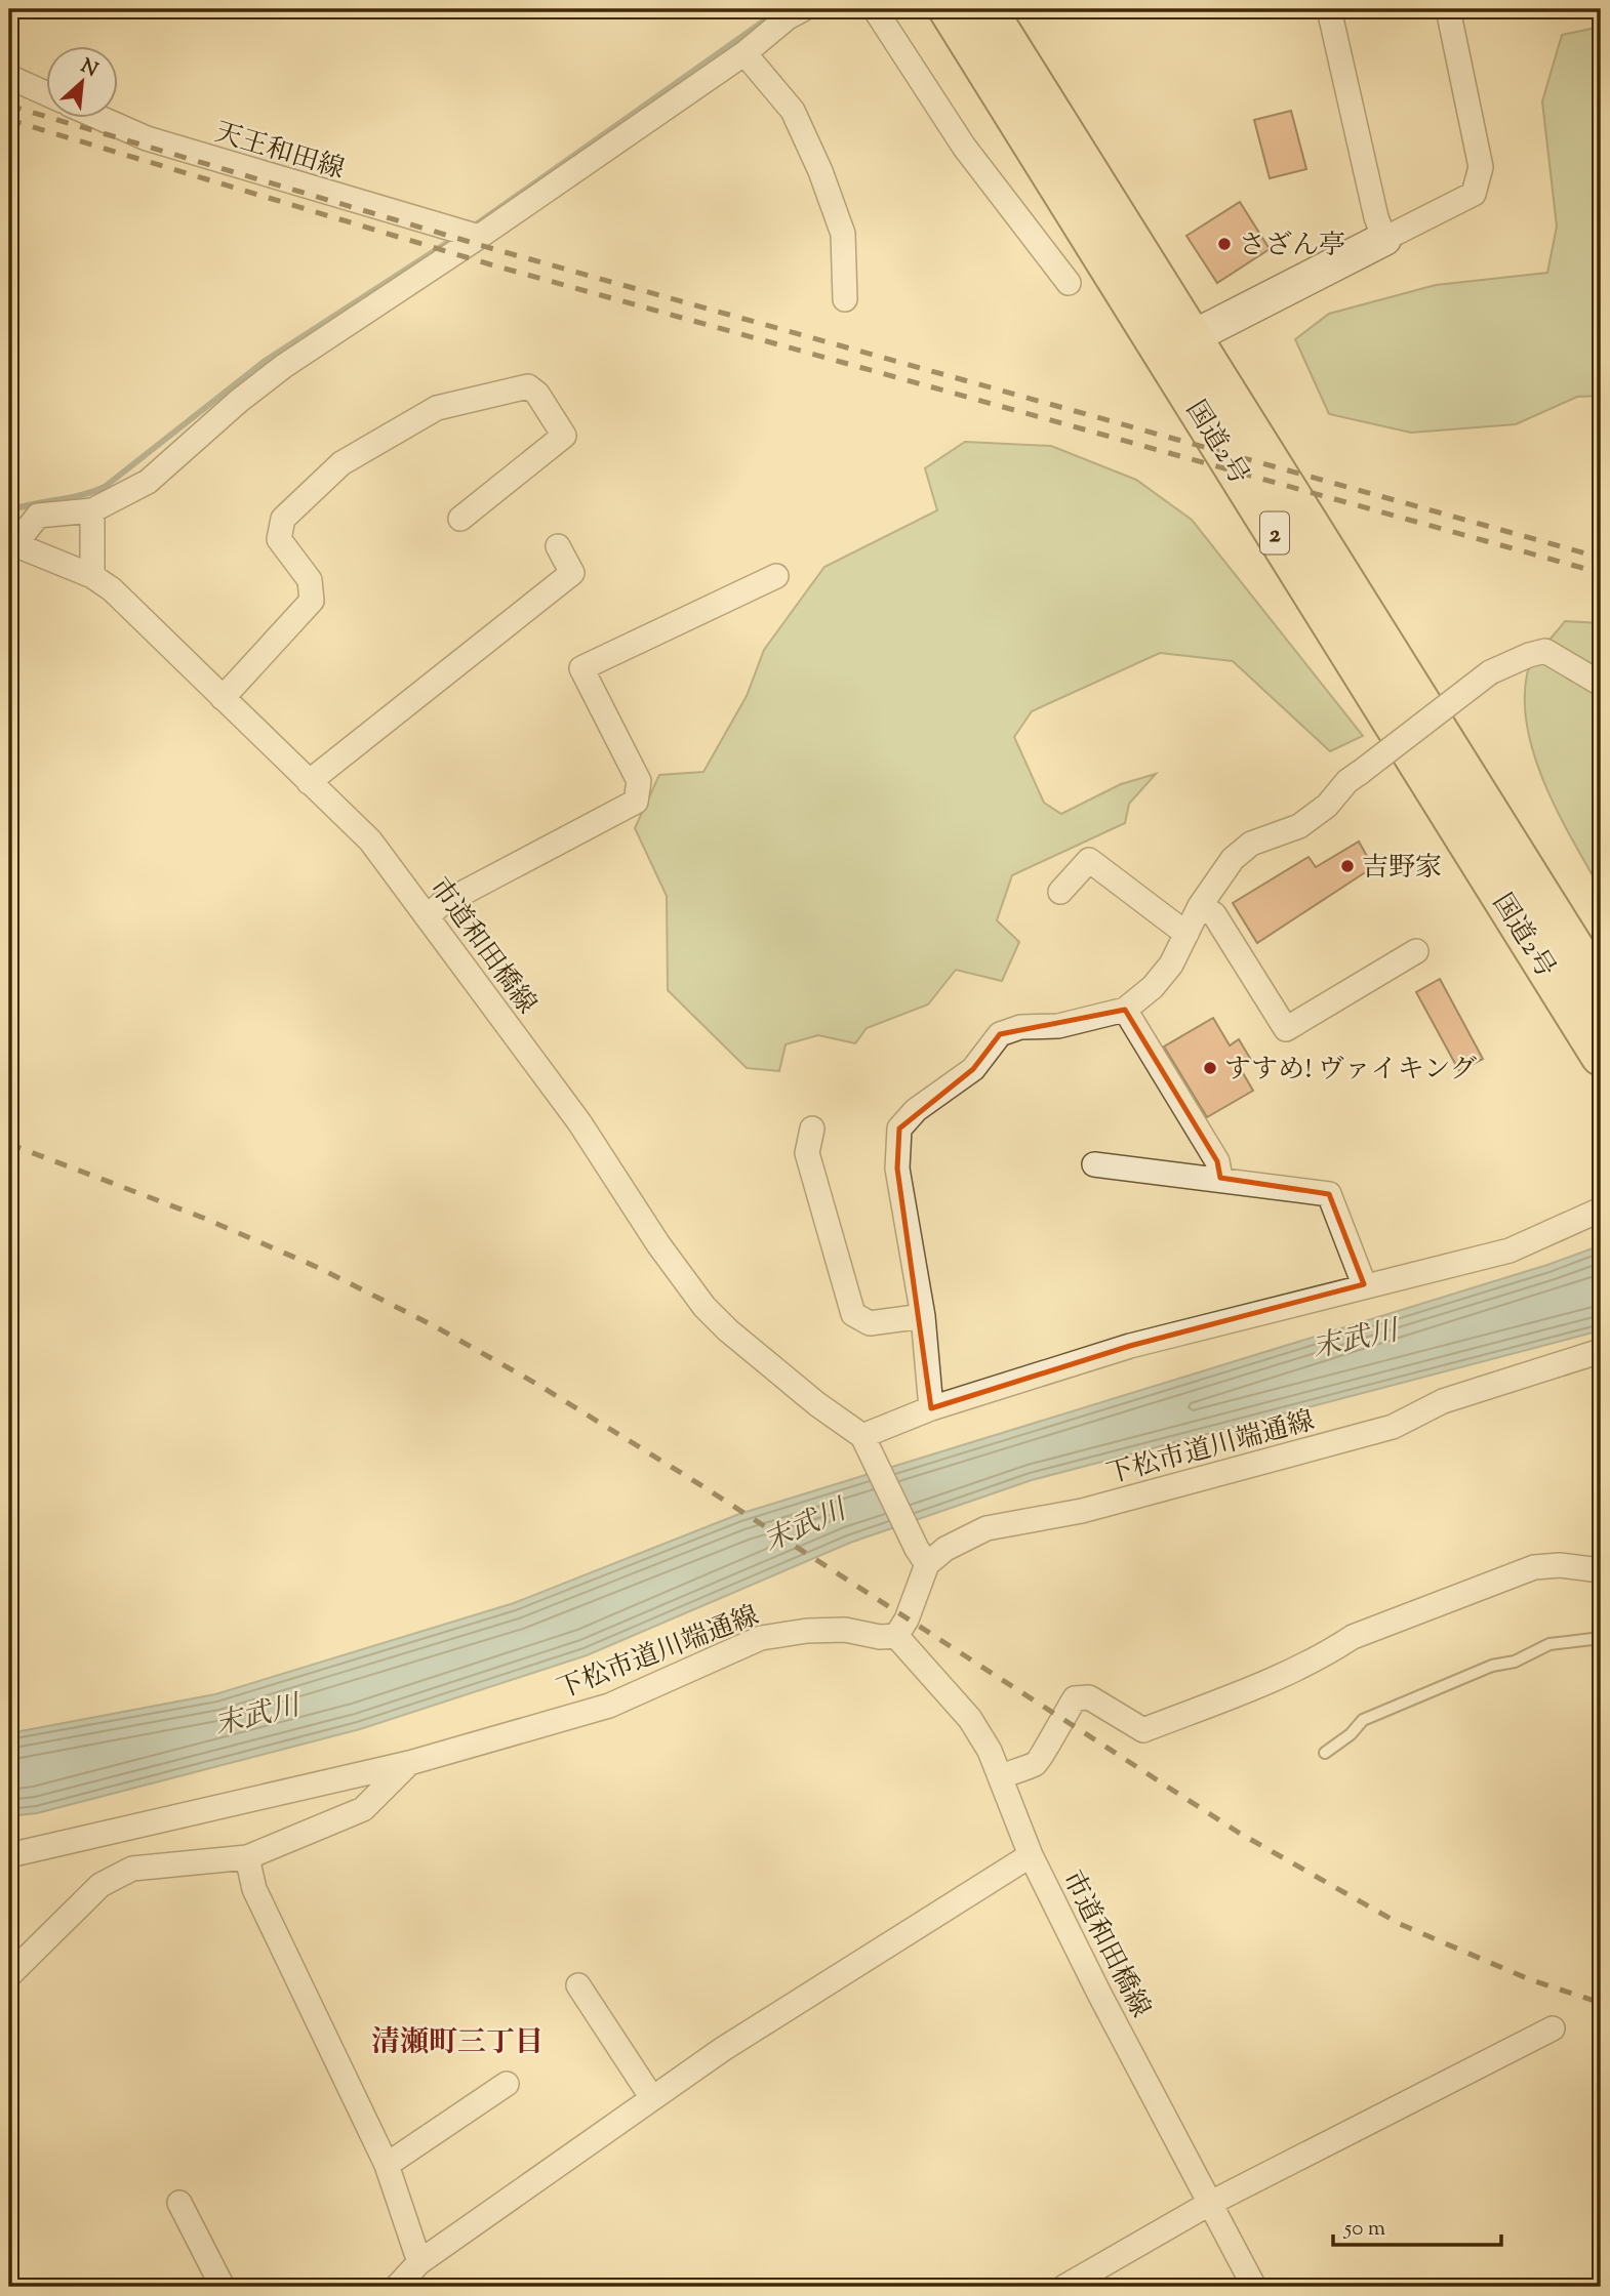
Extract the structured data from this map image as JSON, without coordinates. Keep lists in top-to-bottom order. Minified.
{"streets":{"highway":["国道2号","2"],"street":["天王和田線","市道和田橋線","下松市道川端通線"]},"crossings":[["市道和田橋線","下松市道川端通線"]],"districts":["清瀬町三丁目"],"water":["末武川"],"places":["さざん亭","吉野家","すすめ! ヴァイキング"],"scale_bar":"50 m","north":"top right"}
